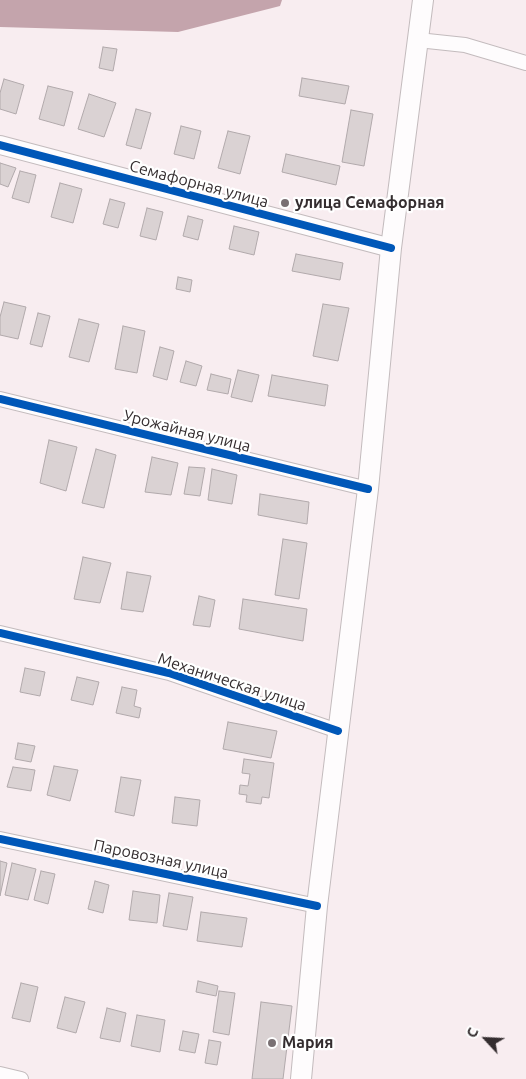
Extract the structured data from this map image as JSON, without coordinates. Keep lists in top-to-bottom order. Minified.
{"streets":{"street":["Семафорная улица","Урожайная улица","Механическая улица","Паровозная улица"]},"places":["улица Семафорная","Мария"],"north":"top left"}
